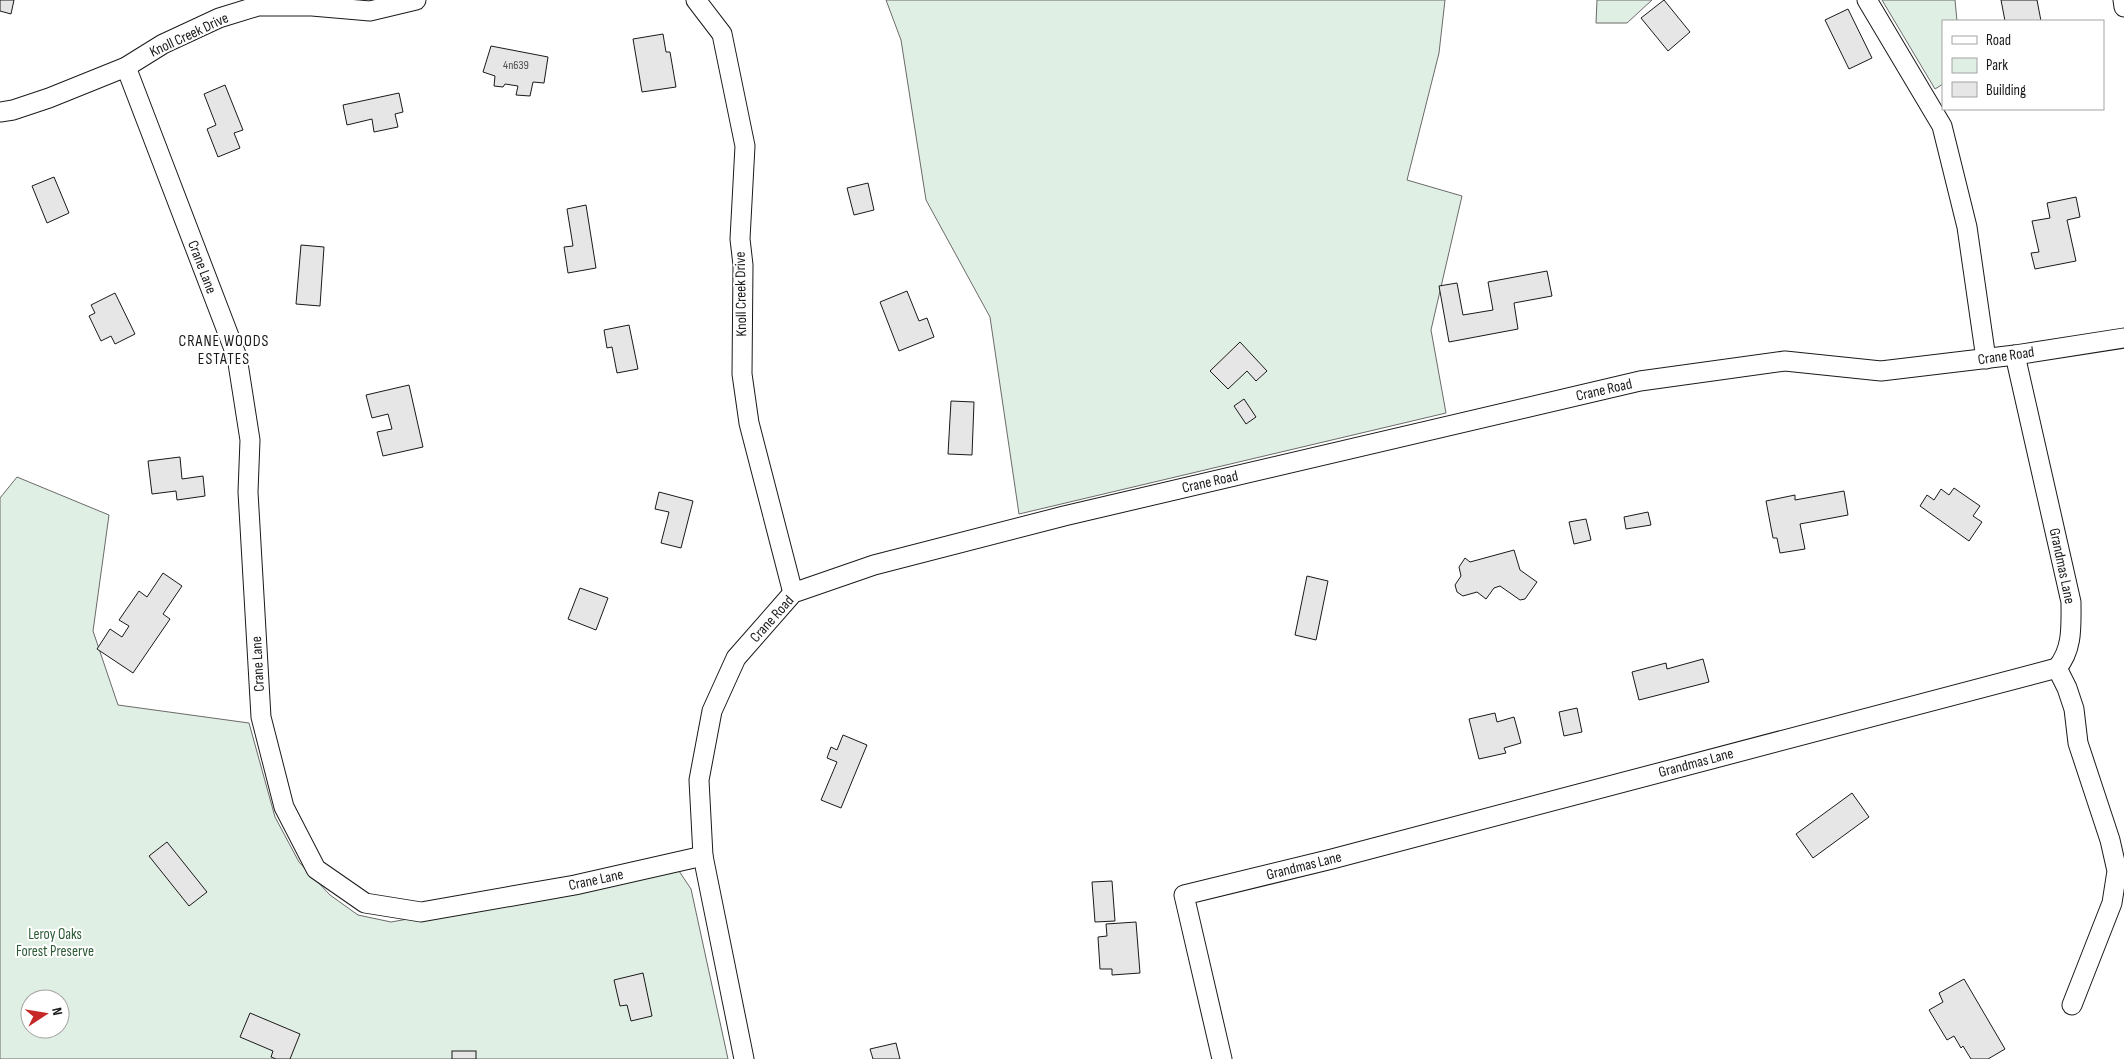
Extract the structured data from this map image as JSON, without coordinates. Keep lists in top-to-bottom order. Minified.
{"streets":{"street":["Knoll Creek Drive","Crane Lane","Crane Road","Grandmas Lane"]},"crossings":[["Knoll Creek Drive","Crane Lane"],["Knoll Creek Drive","Crane Road"],["Crane Lane","Crane Road"],["Crane Road","Grandmas Lane"]],"districts":["CRANE WOODS ESTATES"],"parks":["Leroy Oaks Forest Preserve"],"house_numbers":["4n639"],"legend":["Road","Park","Building"],"north":"right"}
